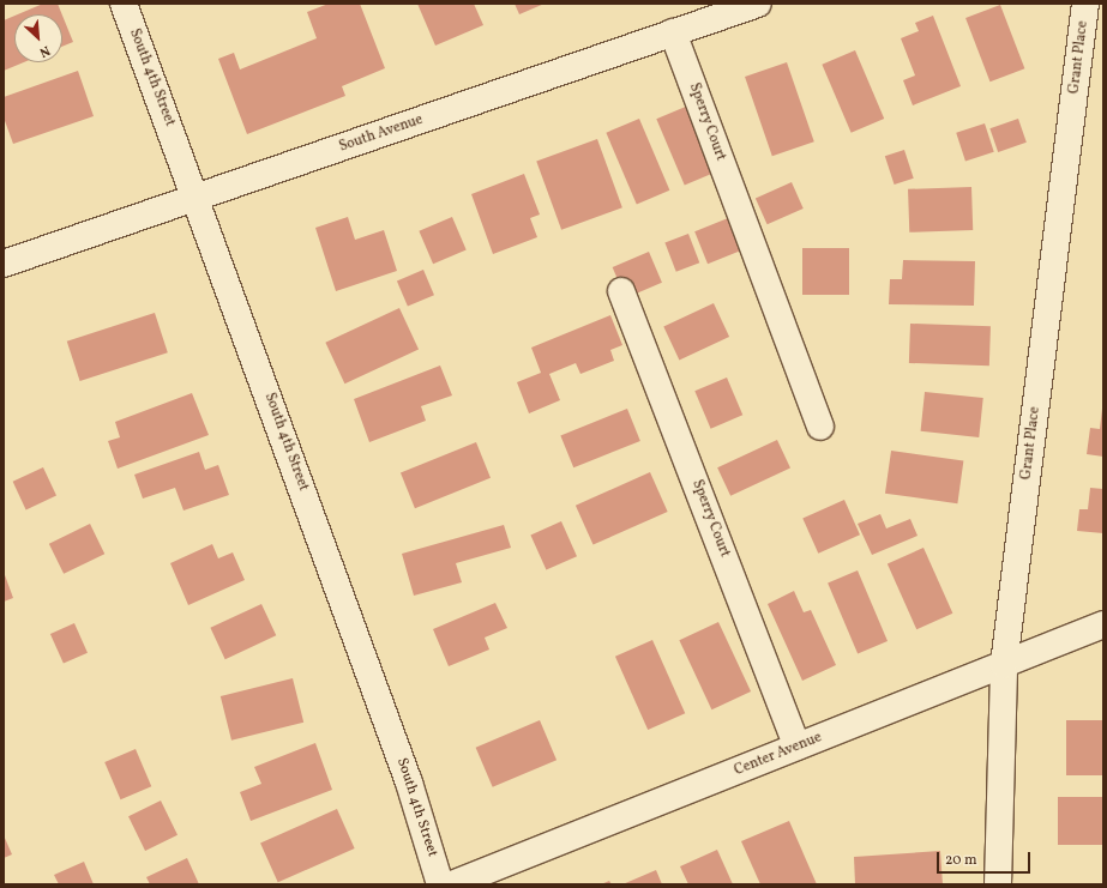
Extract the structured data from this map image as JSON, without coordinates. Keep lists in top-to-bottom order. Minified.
{"streets":{"street":["Grant Place","South 4th Street","Sperry Court","South Avenue","Center Avenue"]},"crossings":[["Grant Place","Center Avenue"],["South 4th Street","South Avenue"],["Sperry Court","South Avenue"],["Sperry Court","Center Avenue"]],"scale_bar":"20 m","north":"bottom right"}
